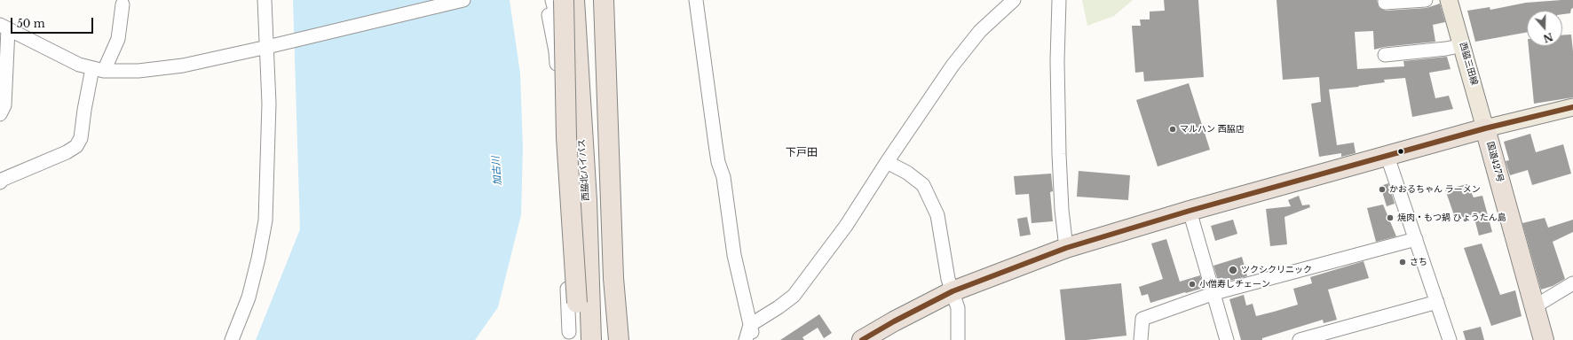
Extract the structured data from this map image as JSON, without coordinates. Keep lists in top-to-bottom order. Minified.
{"streets":{"highway":["国道427号","西脇北バイパス"],"main road":["西脇三田線"]},"crossings":[["西脇三田線","国道427号"]],"districts":["下戸田"],"water":["加古川"],"places":["マルハン 西脇店","かおるちゃん ラーメン","焼肉・もつ鍋 ひょうたん島","さち","ツクシクリニック","小僧寿しチェーン"],"scale_bar":"50 m","north":"bottom"}
